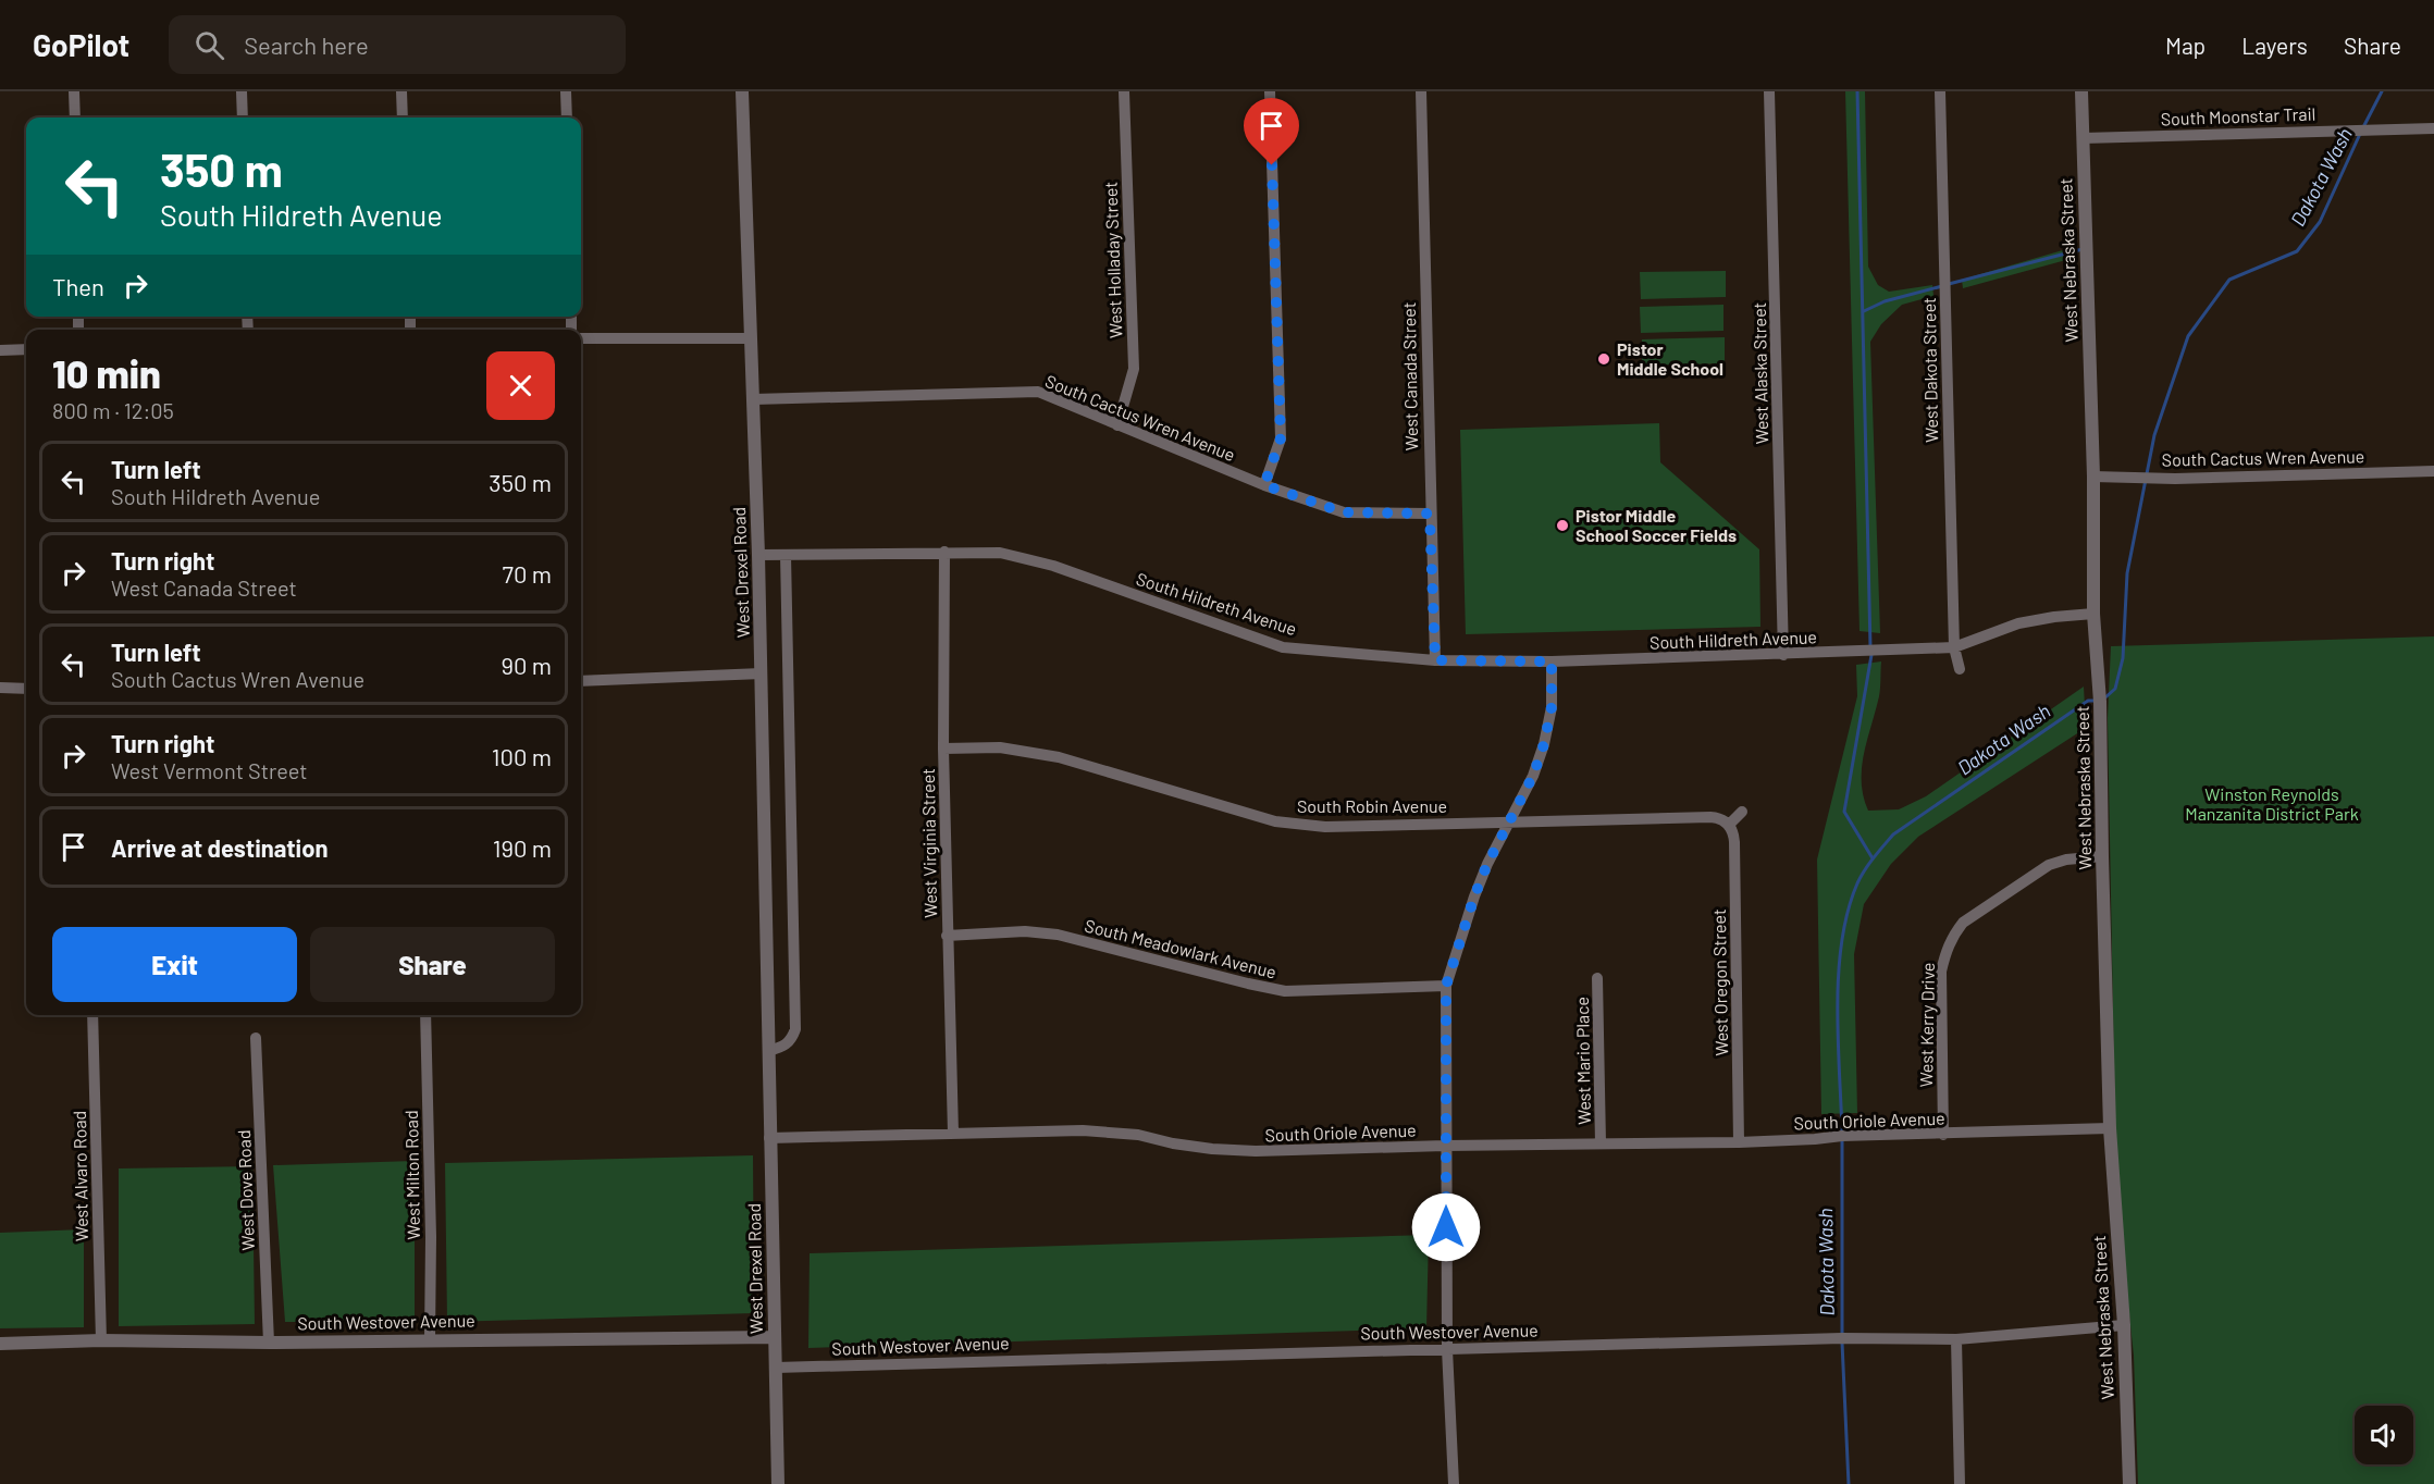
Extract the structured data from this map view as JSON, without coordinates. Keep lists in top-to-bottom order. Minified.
{"streets":{"street":["South Moonstar Trail","West Holladay Street","West Nebraska Street","West Dakota Street","West Alaska Street","West Canada Street","South Cactus Wren Avenue","West Drexel Road","South Hildreth Avenue","South Robin Avenue","West Virginia Street","South Meadowlark Avenue","West Oregon Street","West Kerry Drive","West Mario Place","South Oriole Avenue","West Milton Road","West Alvaro Road","West Dove Road","South Westover Avenue"]},"crossings":[["South Moonstar Trail","West Nebraska Street"],["West Holladay Street","South Cactus Wren Avenue"],["West Nebraska Street","South Cactus Wren Avenue"],["West Nebraska Street","South Hildreth Avenue"],["West Nebraska Street","West Kerry Drive"],["West Nebraska Street","South Oriole Avenue"],["West Nebraska Street","South Westover Avenue"],["West Dakota Street","South Hildreth Avenue"],["West Alaska Street","South Hildreth Avenue"],["West Canada Street","South Cactus Wren Avenue"],["West Canada Street","South Hildreth Avenue"],["South Cactus Wren Avenue","West Drexel Road"],["West Drexel Road","South Hildreth Avenue"],["West Drexel Road","South Oriole Avenue"],["West Drexel Road","South Westover Avenue"],["South Hildreth Avenue","West Virginia Street"],["South Robin Avenue","West Virginia Street"],["South Robin Avenue","West Oregon Street"],["West Virginia Street","South Meadowlark Avenue"],["West Virginia Street","South Oriole Avenue"],["West Oregon Street","South Oriole Avenue"],["West Kerry Drive","South Oriole Avenue"],["West Mario Place","South Oriole Avenue"],["West Milton Road","South Westover Avenue"],["West Alvaro Road","South Westover Avenue"],["West Dove Road","South Westover Avenue"]],"water":["Dakota Wash"],"parks":["Winston Reynolds Manzanita District Park"],"places":["Pistor Middle School","Pistor Middle School Soccer Fields"],"page":{"header":"GoPilot","search":"Search here","nav":["Map","Layers","Share"],"turn":["350 m","South Hildreth Avenue"],"then":"Then","heading":["10 min","800 m · 12:05"],"list":[{"name":"Turn left","note":"South Hildreth Avenue","value":"350 m"},{"name":"Turn right","note":"West Canada Street","value":"70 m"},{"name":"Turn left","note":"South Cactus Wren Avenue","value":"90 m"},{"name":"Turn right","note":"West Vermont Street","value":"100 m"},{"name":"Arrive at destination","value":"190 m"}],"buttons":["Exit","Share"]}}
